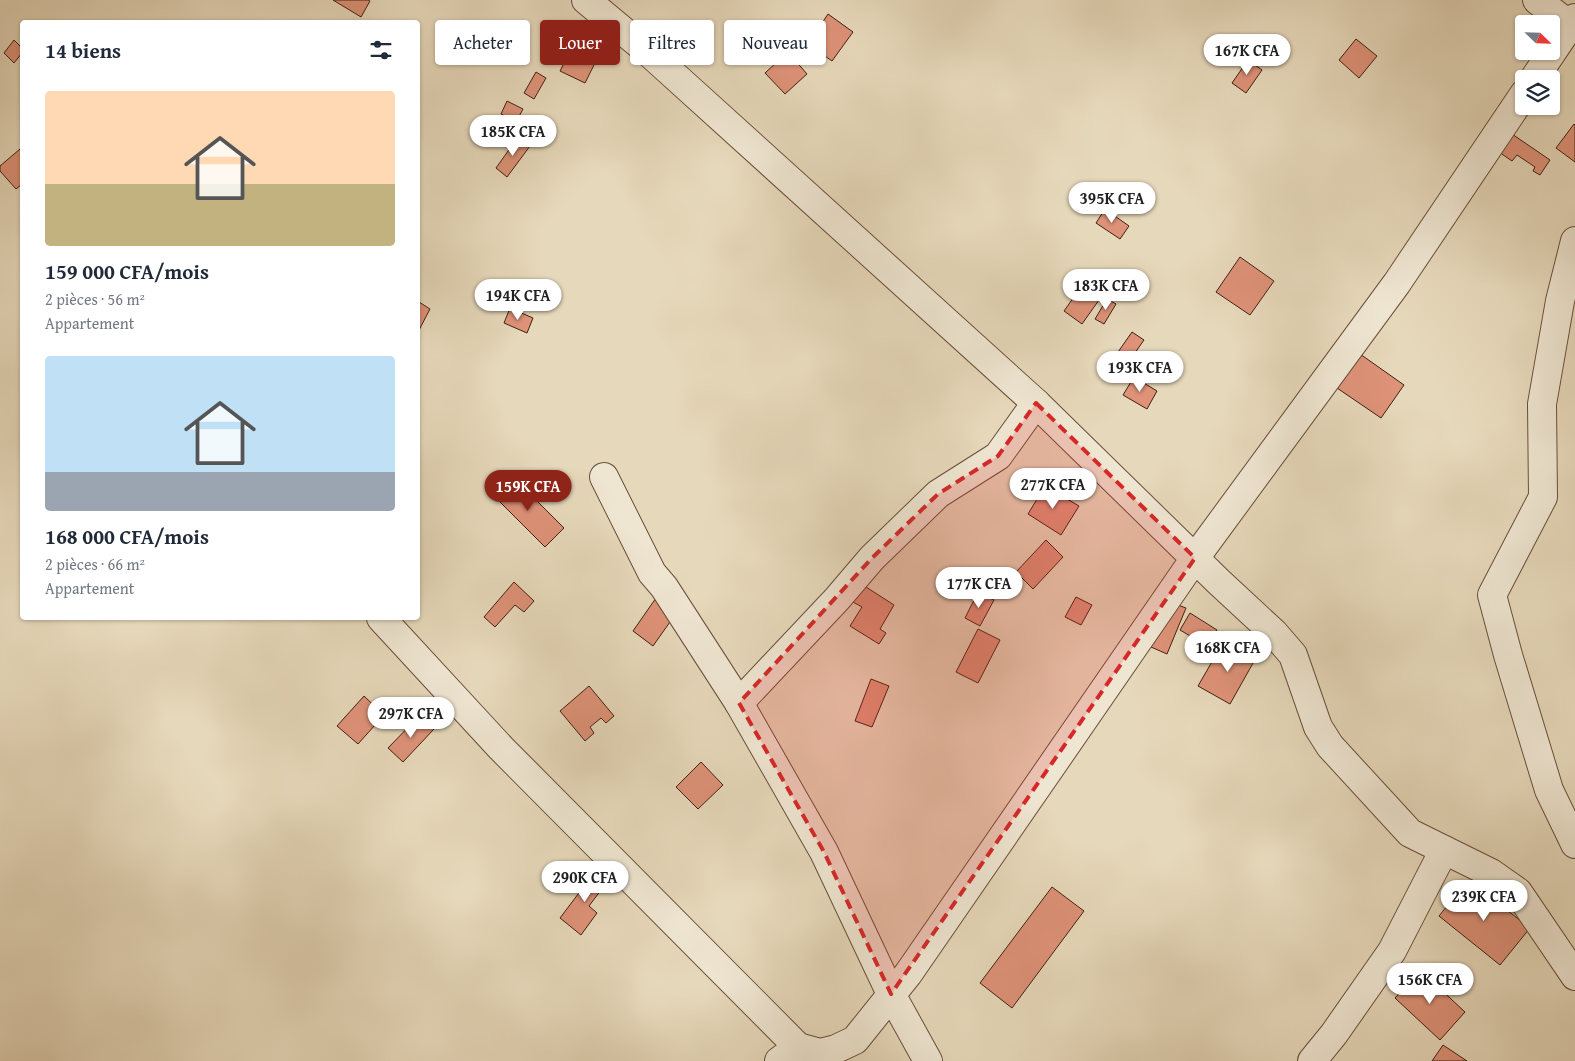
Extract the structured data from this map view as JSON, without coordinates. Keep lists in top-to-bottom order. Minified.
{"north":"bottom right","page":{"chip":["Acheter","Louer","Filtres","Nouveau"],"heading":"14 biens","price":["167K CFA","185K CFA","395K CFA","183K CFA","194K CFA","193K CFA","277K CFA","159K CFA","177K CFA","168K CFA","297K CFA","290K CFA","239K CFA","156K CFA"],"list":[{"name":"159 000 CFA/mois","note":"2 pièces · 56 m² · Appartement"},{"name":"168 000 CFA/mois","note":"2 pièces · 66 m² · Appartement"}]}}
